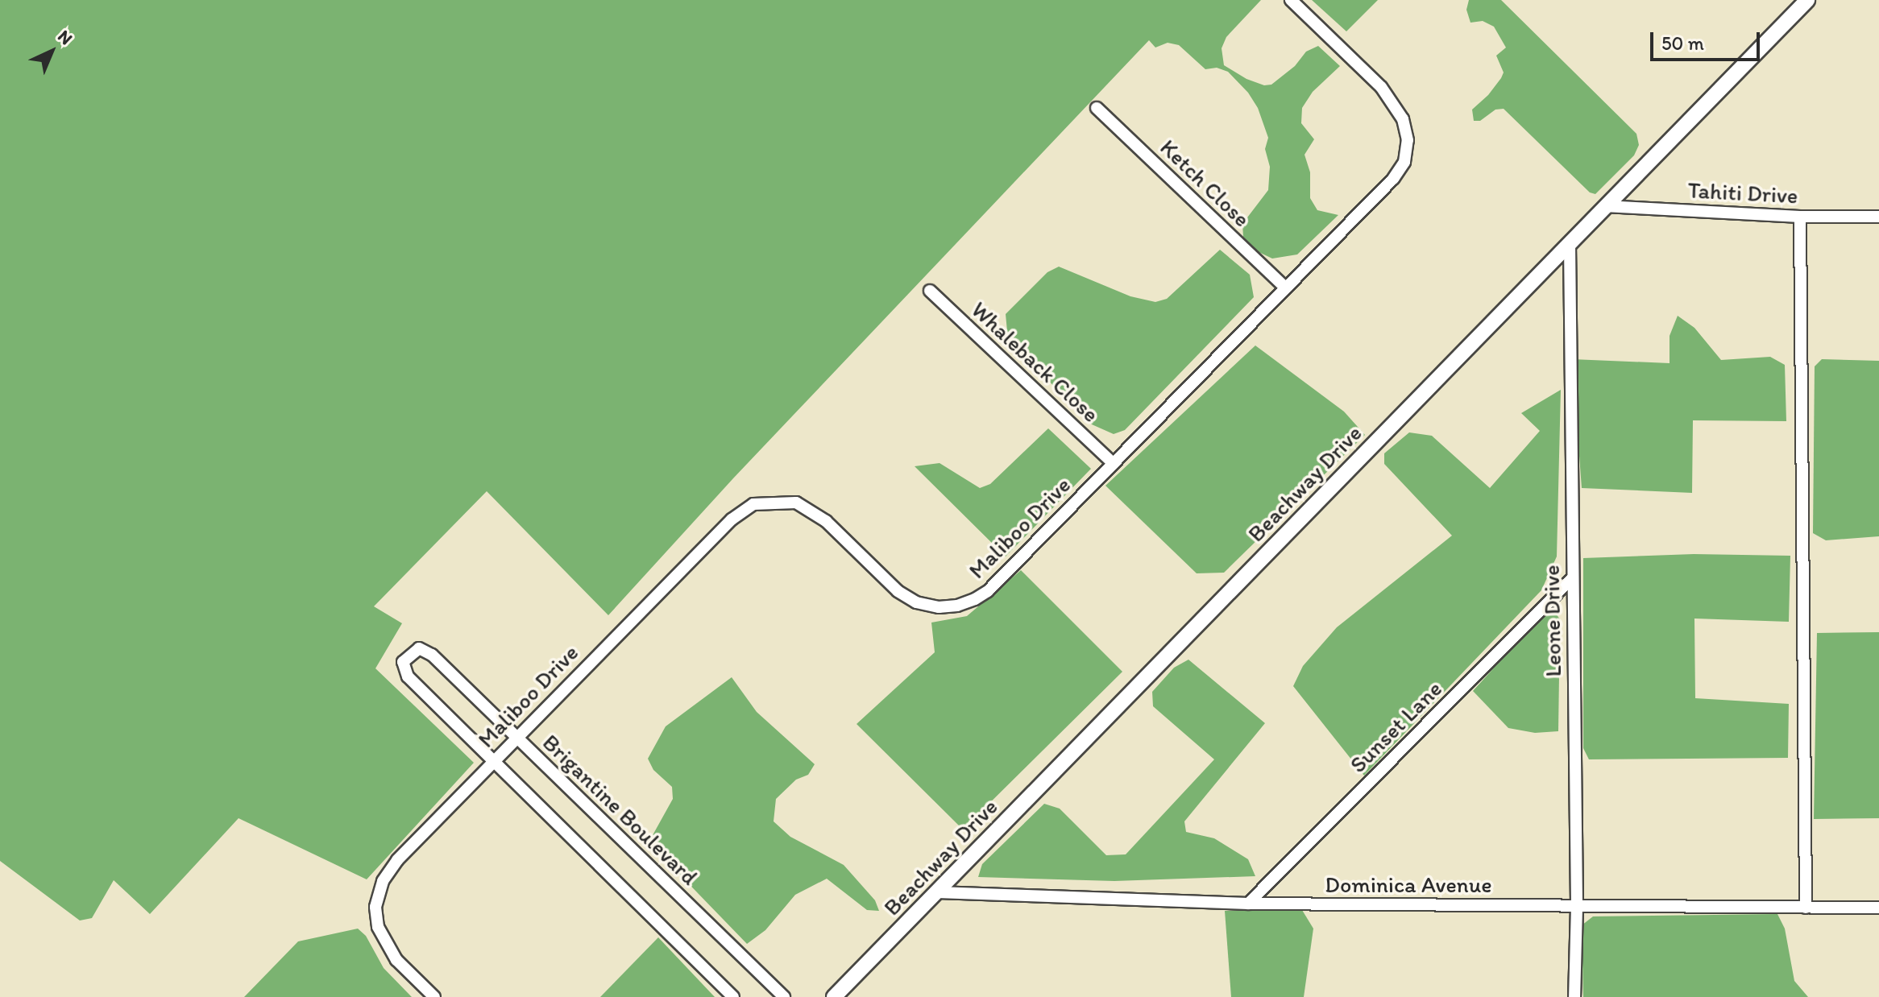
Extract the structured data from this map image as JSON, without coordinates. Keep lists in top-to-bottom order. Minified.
{"streets":{"street":["Ketch Close","Tahiti Drive","Whaleback Close","Beachway Drive","Maliboo Drive","Leone Drive","Sunset Lane","Brigantine Boulevard","Dominica Avenue"]},"crossings":[["Ketch Close","Maliboo Drive"],["Tahiti Drive","Beachway Drive"],["Whaleback Close","Maliboo Drive"],["Beachway Drive","Leone Drive"],["Beachway Drive","Dominica Avenue"],["Maliboo Drive","Brigantine Boulevard"],["Leone Drive","Sunset Lane"],["Leone Drive","Dominica Avenue"],["Sunset Lane","Dominica Avenue"]],"scale_bar":"50 m","north":"top right"}
